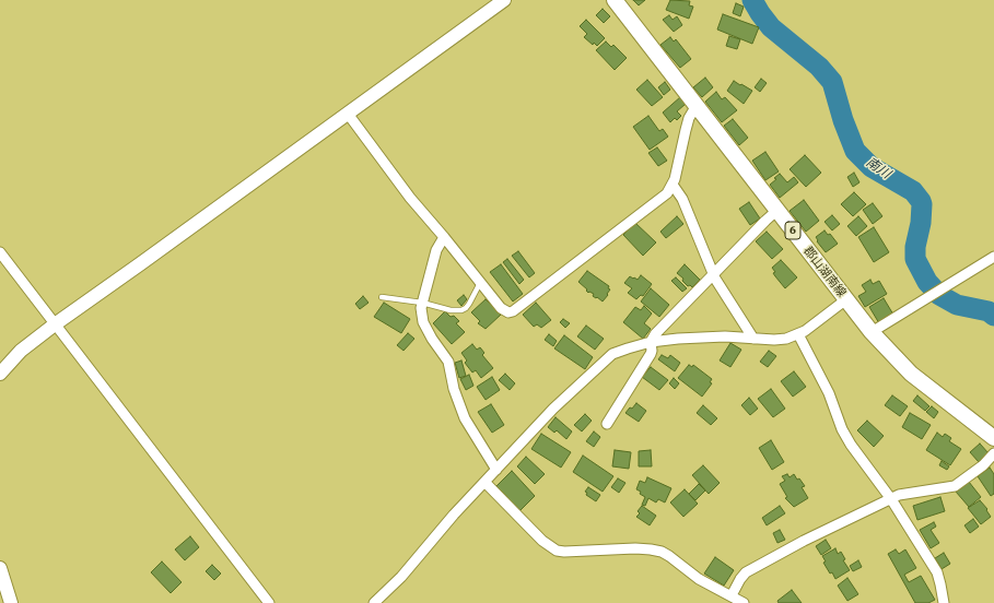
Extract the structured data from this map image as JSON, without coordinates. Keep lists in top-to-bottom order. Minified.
{"streets":{"main road":["6","郡山湖南線"]},"water":["南川"]}
